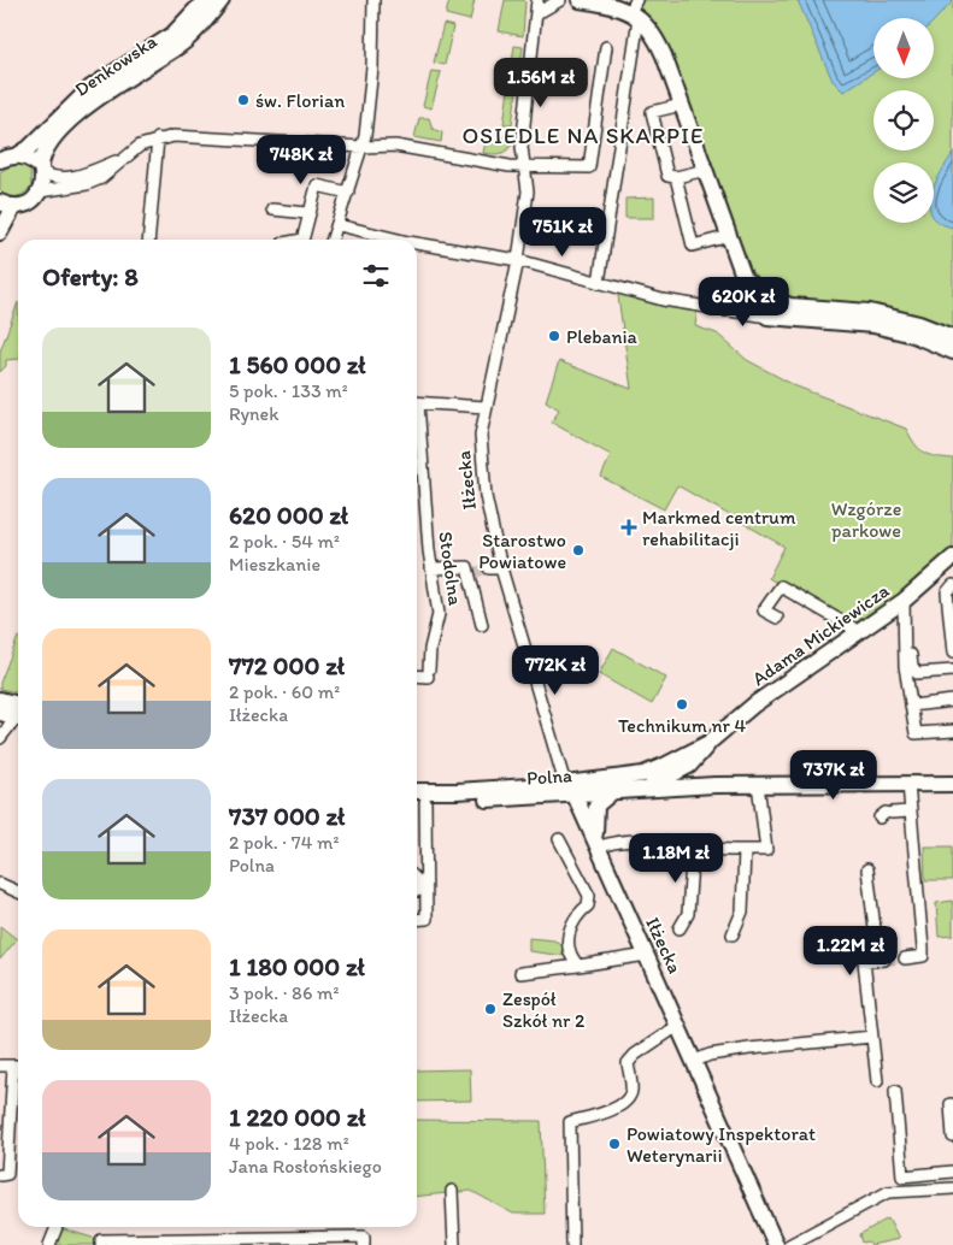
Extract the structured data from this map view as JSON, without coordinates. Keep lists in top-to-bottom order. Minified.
{"streets":{"street":["Denkowska","Iłżecka","Stodolna","Adama Mickiewicza","Polna"]},"crossings":[["Iłżecka","Adama Mickiewicza"],["Iłżecka","Polna"],["Adama Mickiewicza","Polna"]],"districts":["OSIEDLE NA SKARPIE"],"parks":["Wzgórze parkowe"],"places":{"other":["św. Florian","Plebania","Starostwo Powiatowe","Technikum nr 4","Zespół Szkół nr 2","Powiatowy Inspektorat Weterynarii"],"health":["Markmed centrum rehabilitacji"]},"north":"bottom","page":{"price":["1.56M zł","748K zł","751K zł","620K zł","772K zł","737K zł","1.18M zł","1.22M zł"],"heading":"Oferty: 8","list":[{"name":"1 560 000 zł","note":"5 pok. · 133 m² · Rynek"},{"name":"620 000 zł","note":"2 pok. · 54 m² · Mieszkanie"},{"name":"772 000 zł","note":"2 pok. · 60 m² · Iłżecka"},{"name":"737 000 zł","note":"2 pok. · 74 m² · Polna"},{"name":"1 180 000 zł","note":"3 pok. · 86 m² · Iłżecka"},{"name":"1 220 000 zł","note":"4 pok. · 128 m² · Jana Rosłońskiego"}]}}
